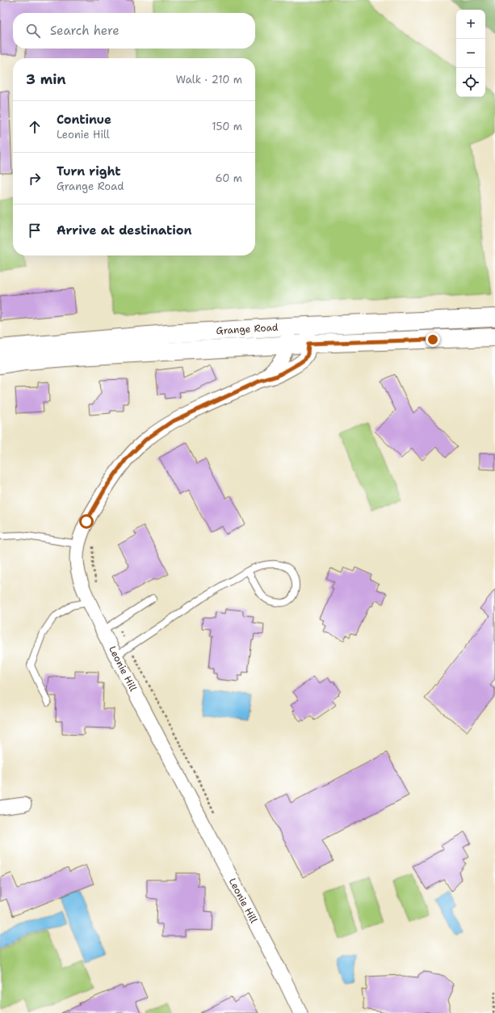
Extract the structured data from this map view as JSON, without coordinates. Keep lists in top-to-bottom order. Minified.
{"streets":{"main road":["Grange Road"],"street":["Leonie Hill"]},"crossings":[["Grange Road","Leonie Hill"]],"page":{"map_buttons":["+","−"],"search":"Search here","heading":["3 min","Walk · 210 m"],"list":[["Continue","Leonie Hill","150 m"],["Turn right","Grange Road","60 m"],"Arrive at destination"]}}
